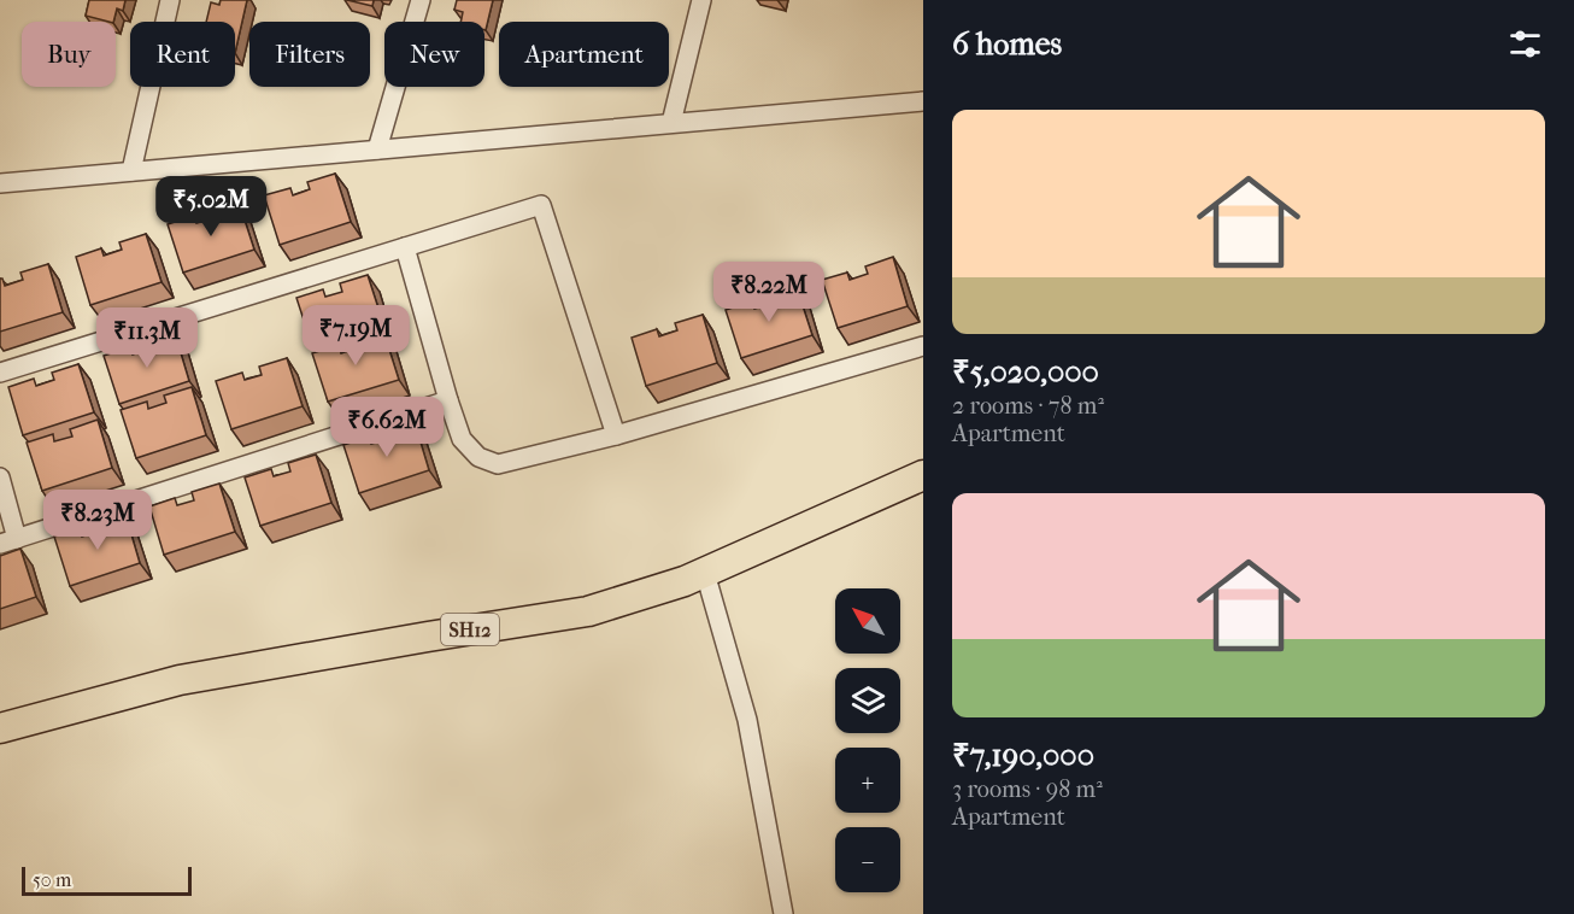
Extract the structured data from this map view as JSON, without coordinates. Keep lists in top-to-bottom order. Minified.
{"streets":{"main road":["SH12"]},"scale_bar":"50 m","north":"top left","page":{"heading":"6 homes","chip":["Buy","Rent","Filters","New","Apartment"],"list":[{"name":"₹5,020,000","note":"2 rooms · 78 m² · Apartment"},{"name":"₹7,190,000","note":"3 rooms · 98 m² · Apartment"}],"price":["₹5.02M","₹8.22M","₹7.19M","₹11.3M","₹6.62M","₹8.23M"],"map_buttons":["+","−"],"scale":"50 m"}}
